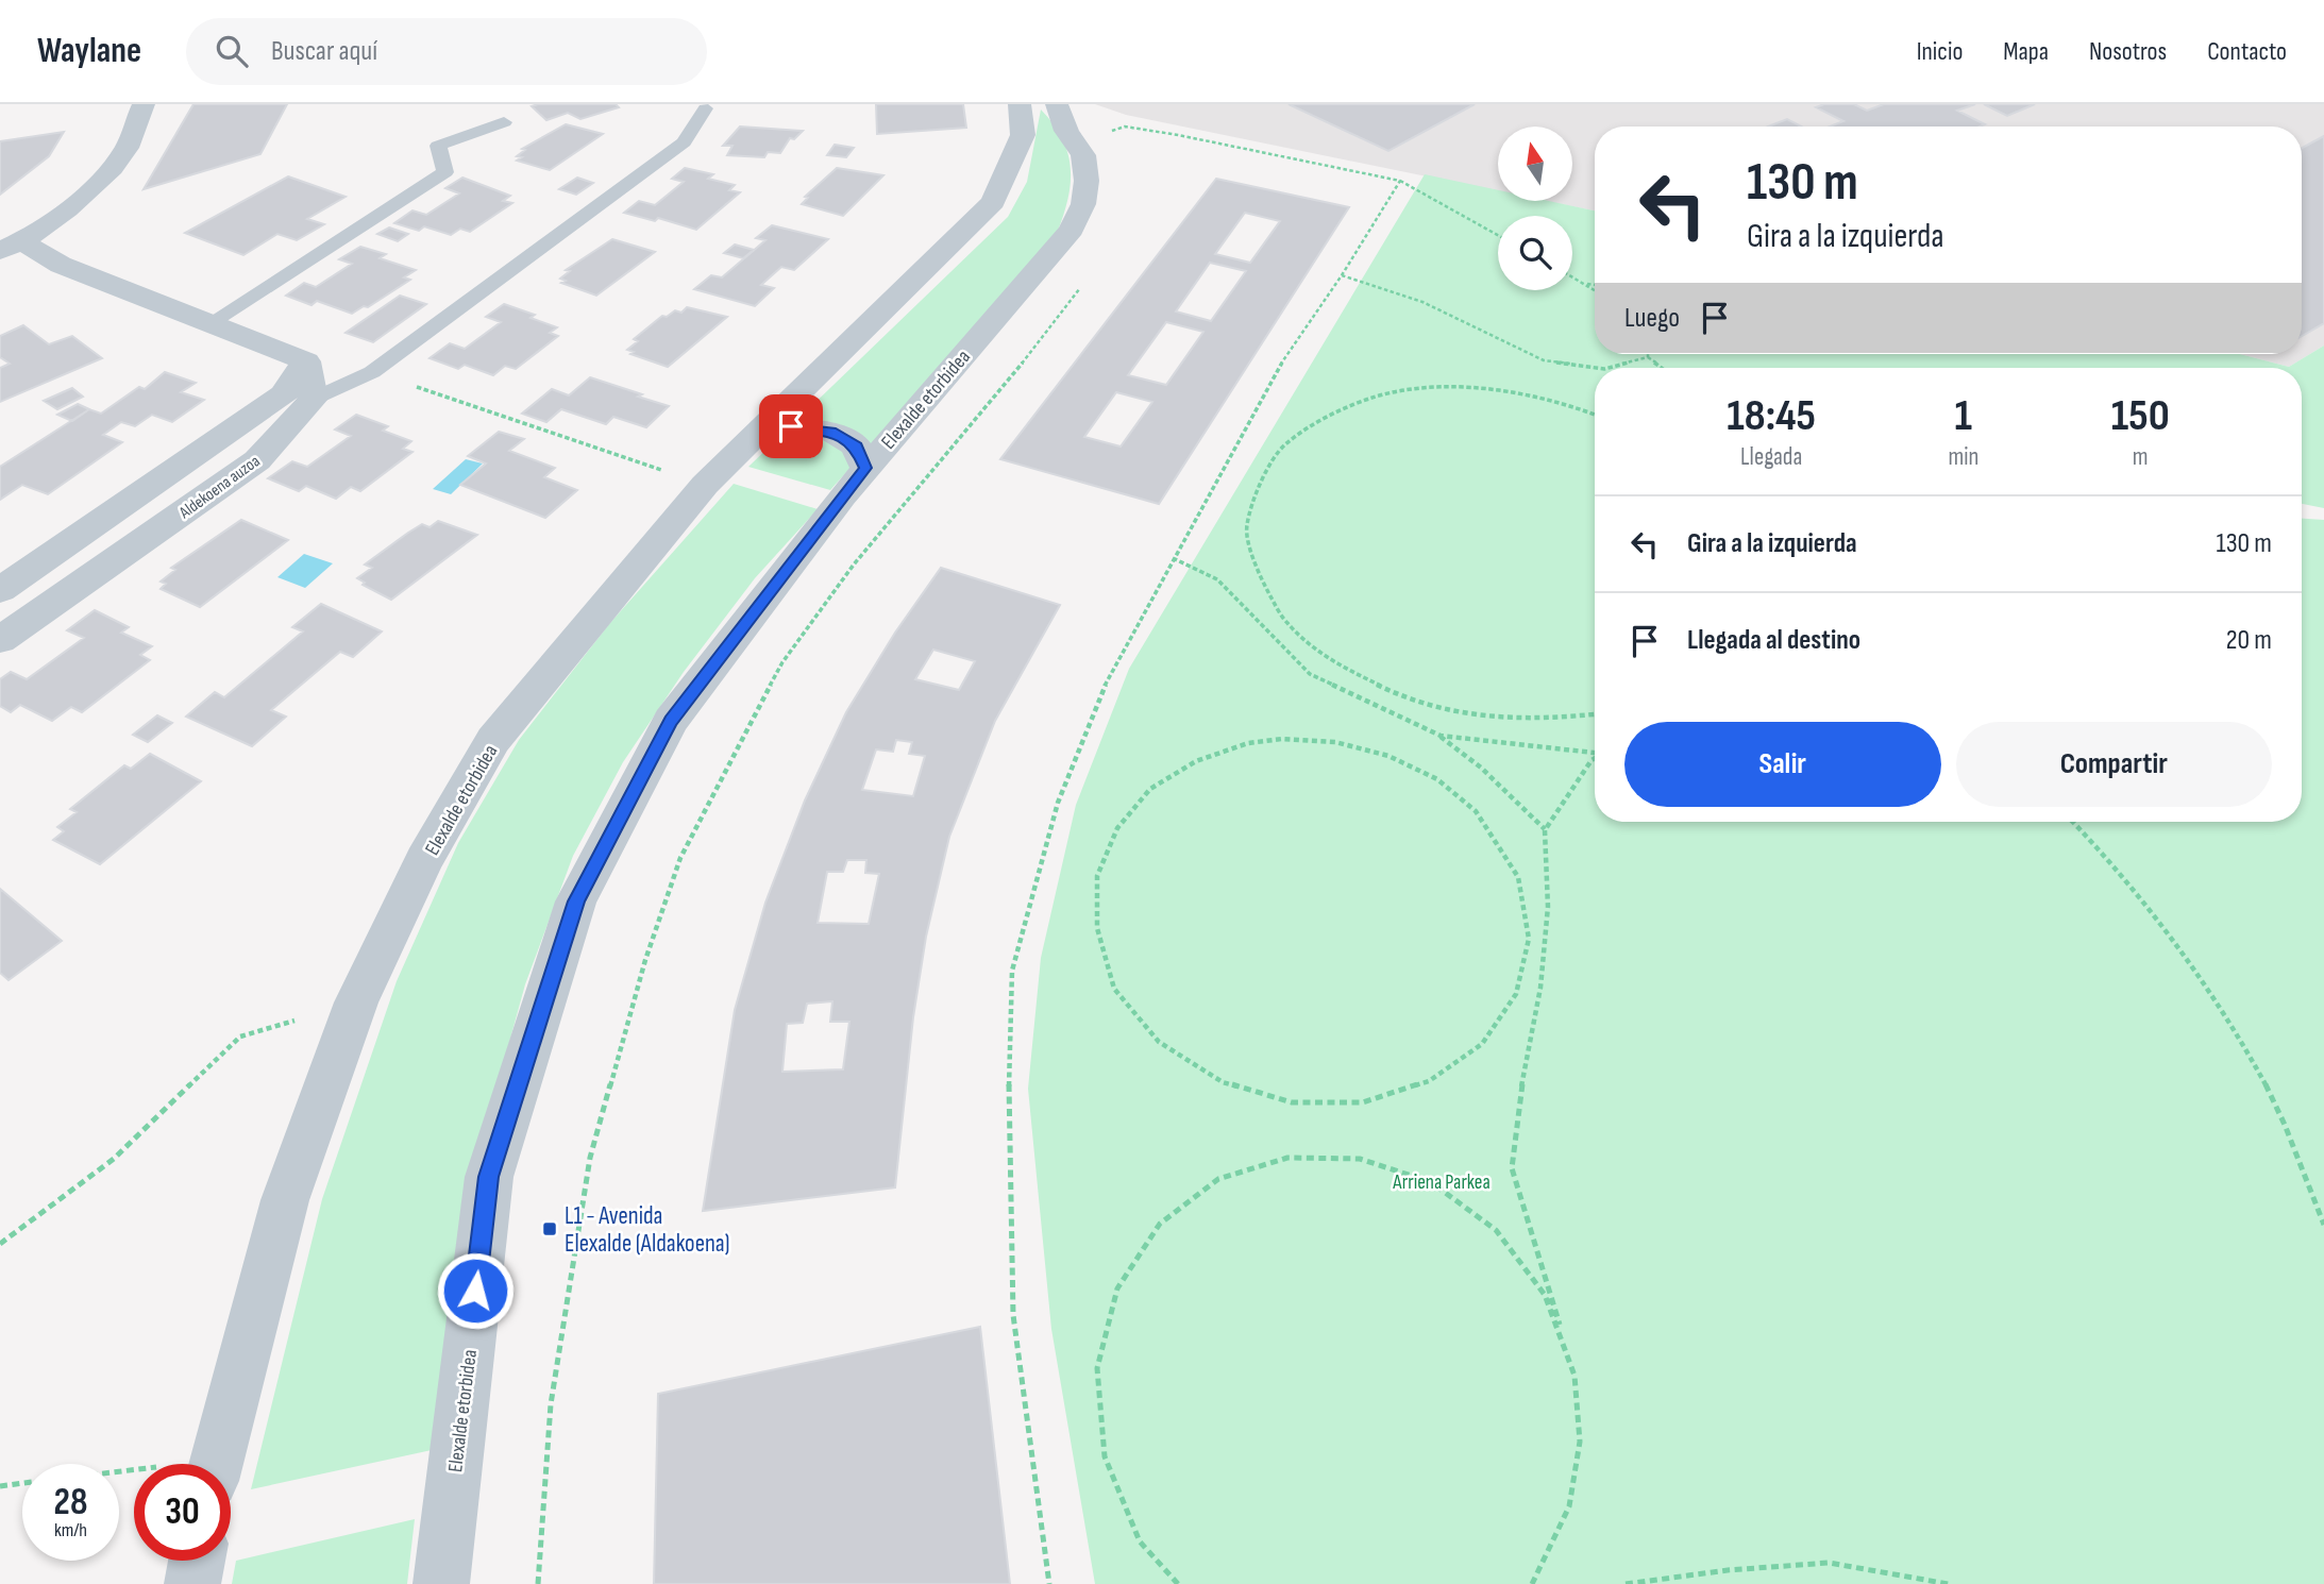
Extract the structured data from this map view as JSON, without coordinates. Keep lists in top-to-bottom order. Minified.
{"streets":{"street":["Elexalde etorbidea","Aldekoena auzoa"]},"parks":["Arriena Parkea"],"places":{"transit":["L1 - Avenida Elexalde (Aldakoena)"]},"north":"top","page":{"header":"Waylane","search":"Buscar aquí","nav":["Inicio","Mapa","Nosotros","Contacto"],"turn":["130 m","Gira a la izquierda"],"then":"Luego","eta":["18:45","Llegada","1","min","150","m"],"list":[{"name":"Gira a la izquierda","value":"130 m"},{"name":"Llegada al destino","value":"20 m"}],"buttons":["Salir","Compartir"],"speed":"28 km/h","limit":"30"}}
